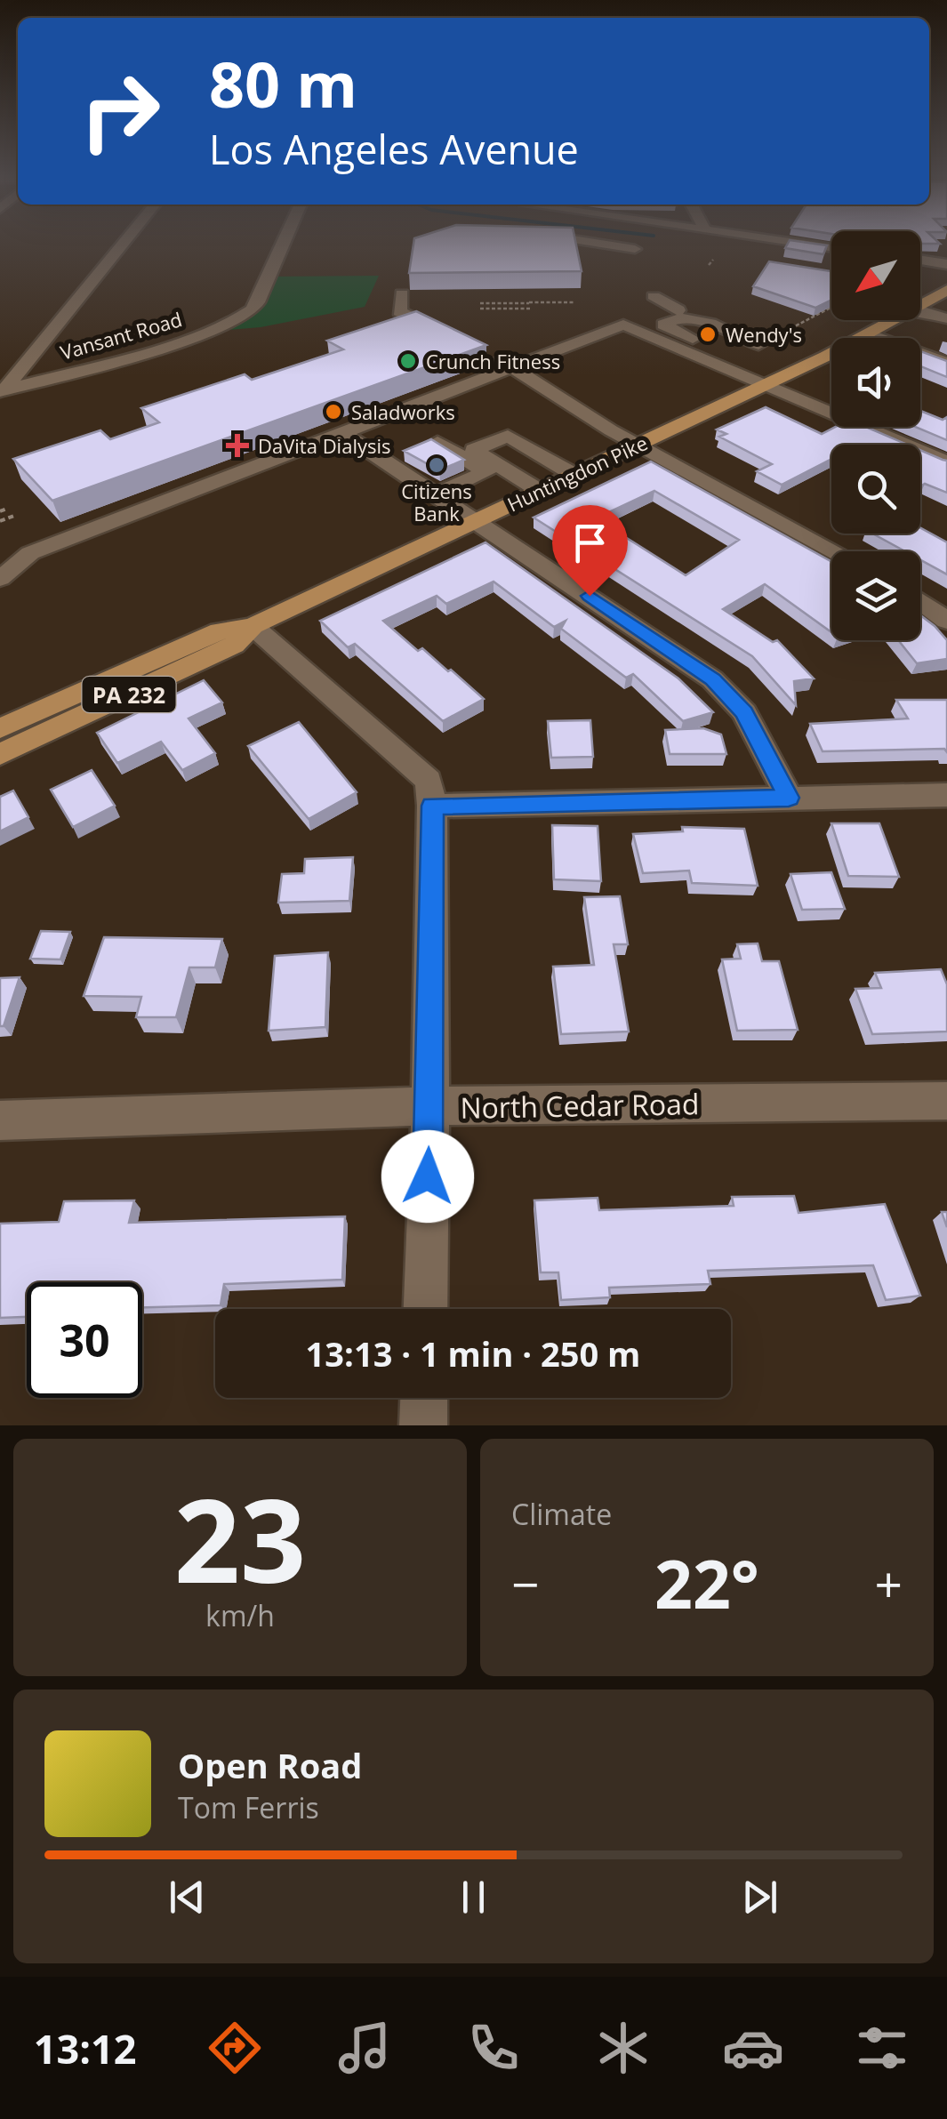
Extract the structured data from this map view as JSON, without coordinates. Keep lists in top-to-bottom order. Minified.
{"streets":{"main road":["Huntingdon Pike","PA 232"],"street":["Vansant Road","North Cedar Road"]},"places":{"other":["Wendy's","Crunch Fitness","Saladworks","Citizens Bank"],"health":["DaVita Dialysis"]},"north":"bottom left","page":{"turn":["80 m","Los Angeles Avenue"],"limit":"30","trip":"13:13 · 1 min · 250 m","tile":[["23","km/h"],"Climate"],"heat":["−","22°","+"],"song":["Open Road","Tom Ferris"],"tabs":"13:12"}}
